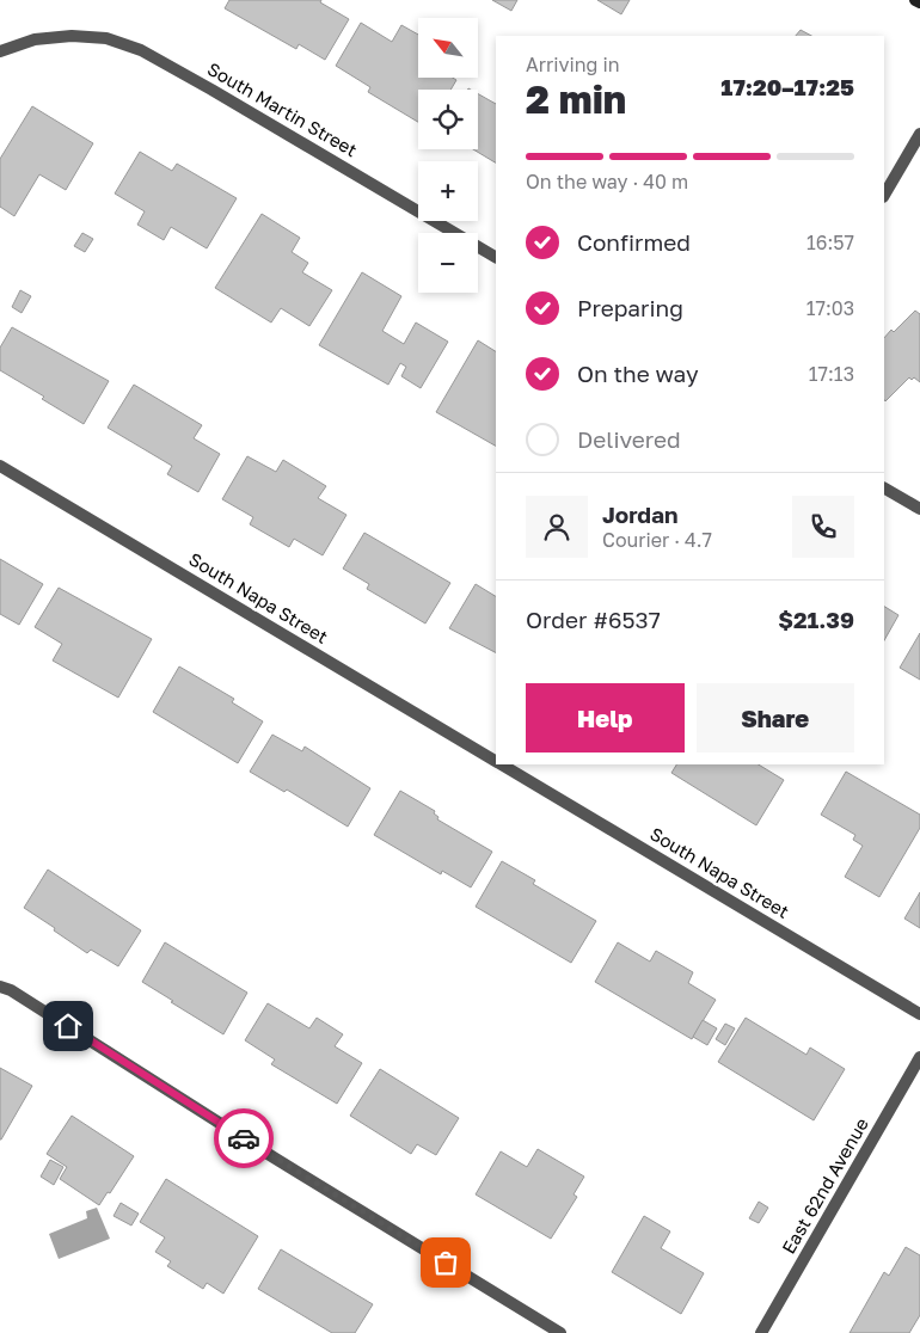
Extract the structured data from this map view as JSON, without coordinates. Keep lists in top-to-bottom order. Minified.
{"streets":{"street":["South Martin Street","South Napa Street","East 62nd Avenue"]},"north":"top left","page":{"map_buttons":["+","−"],"heading":["2 min","Arriving in","17:20–17:25"],"panel":["Jordan","Courier · 4.7","Order #6537","$21.39"],"bar":"On the way · 40 m","list":[["Confirmed","16:57"],["Preparing","17:03"],["On the way","17:13"],"Delivered"],"buttons":["Help","Share"]}}
